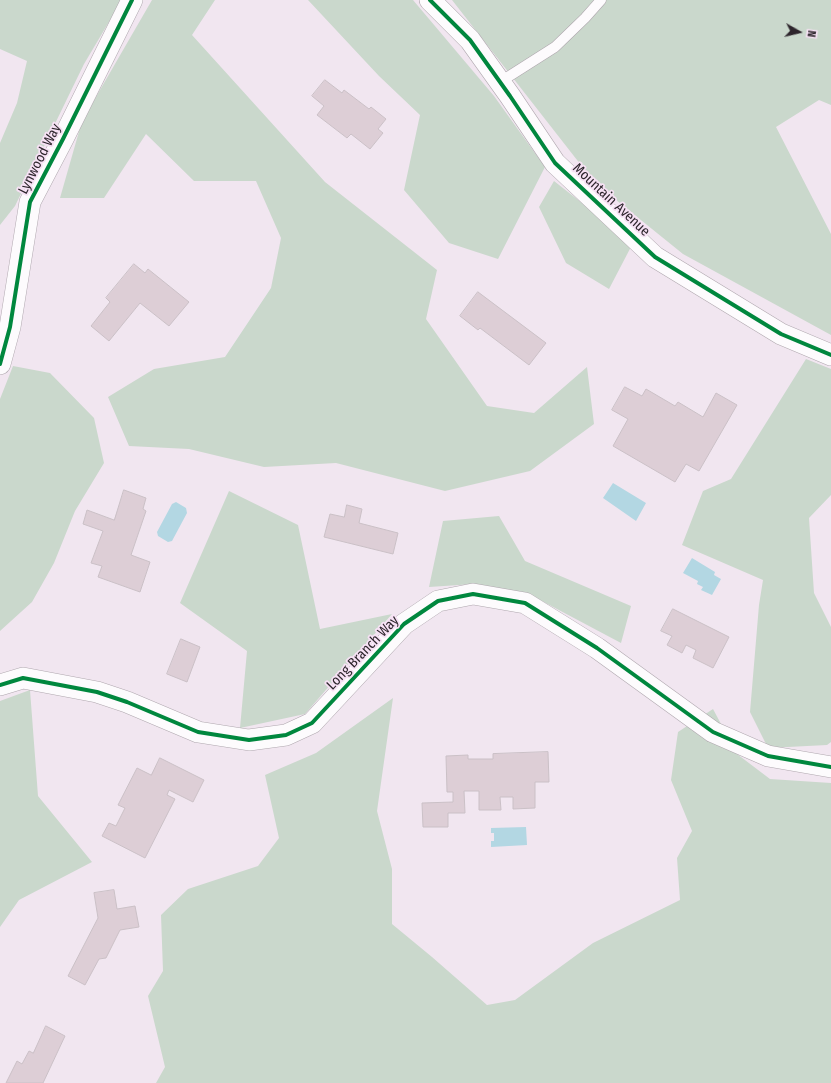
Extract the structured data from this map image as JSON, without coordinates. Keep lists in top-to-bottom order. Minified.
{"streets":{"street":["Lynwood Way","Mountain Avenue","Long Branch Way"]},"north":"right"}
